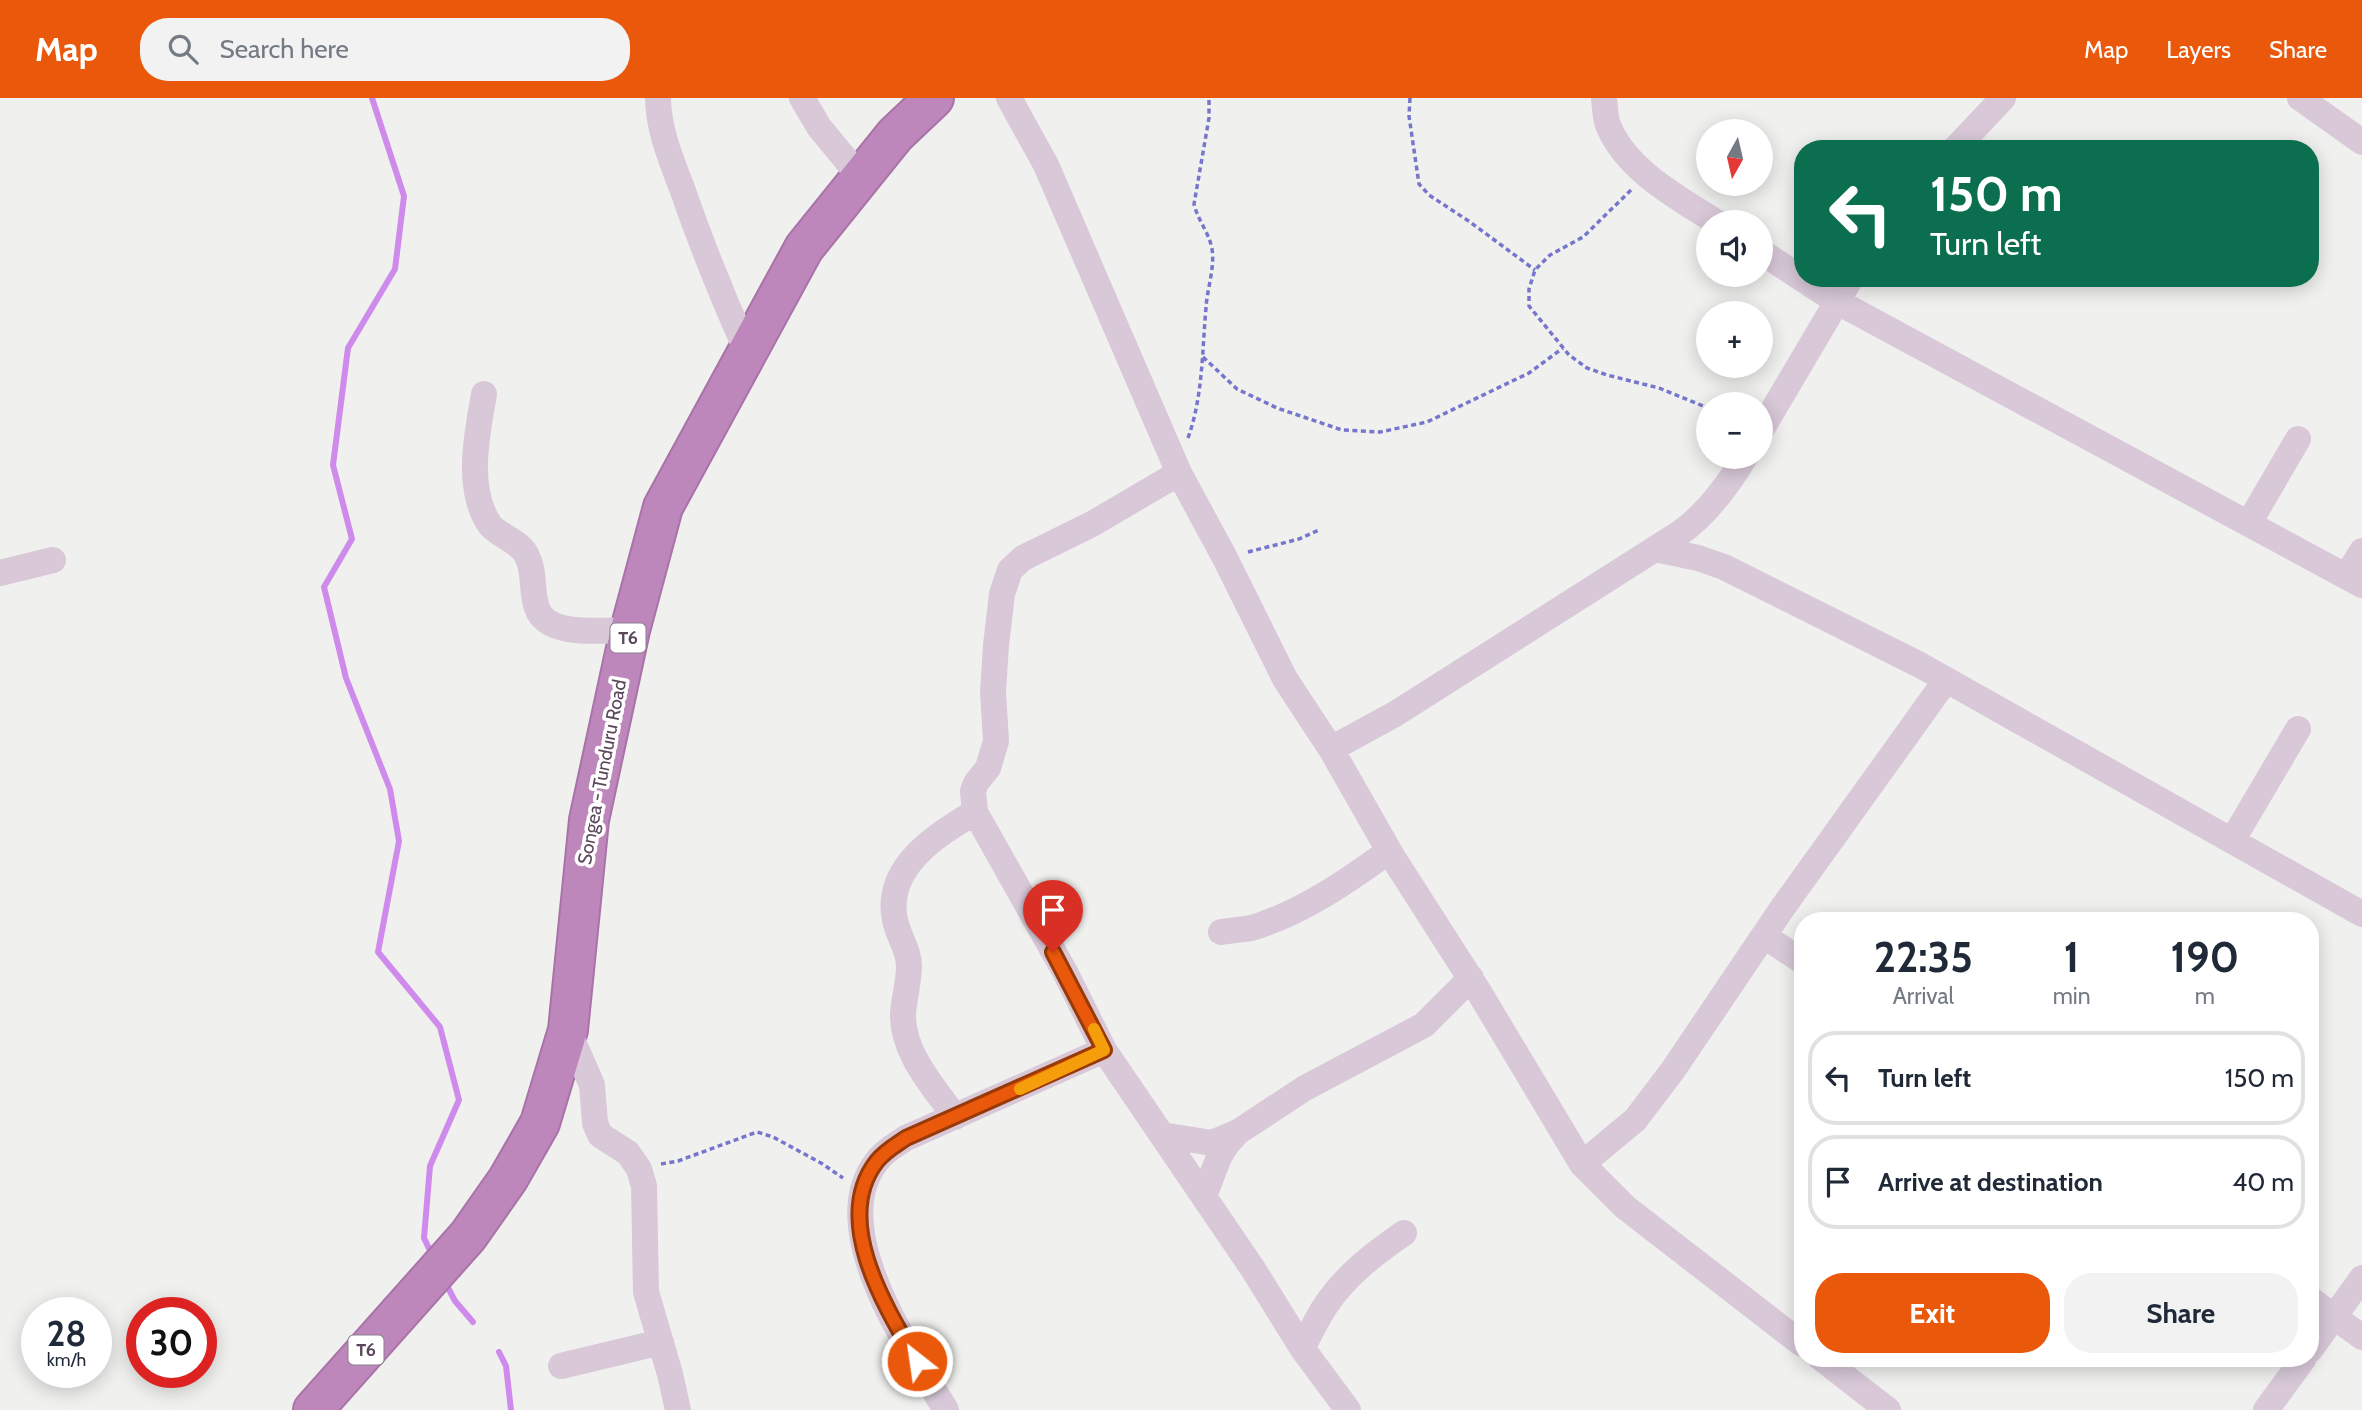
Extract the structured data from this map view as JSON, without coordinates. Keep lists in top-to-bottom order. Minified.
{"streets":{"highway":["T6","Songea - Tunduru Road"]},"north":"bottom","page":{"header":"Map","search":"Search here","nav":["Map","Layers","Share"],"map_buttons":["+","−"],"turn":["150 m","Turn left"],"eta":["22:35","Arrival","1","min","190","m"],"list":[{"name":"Turn left","value":"150 m"},{"name":"Arrive at destination","value":"40 m"}],"buttons":["Exit","Share"],"speed":"28 km/h","limit":"30"}}
